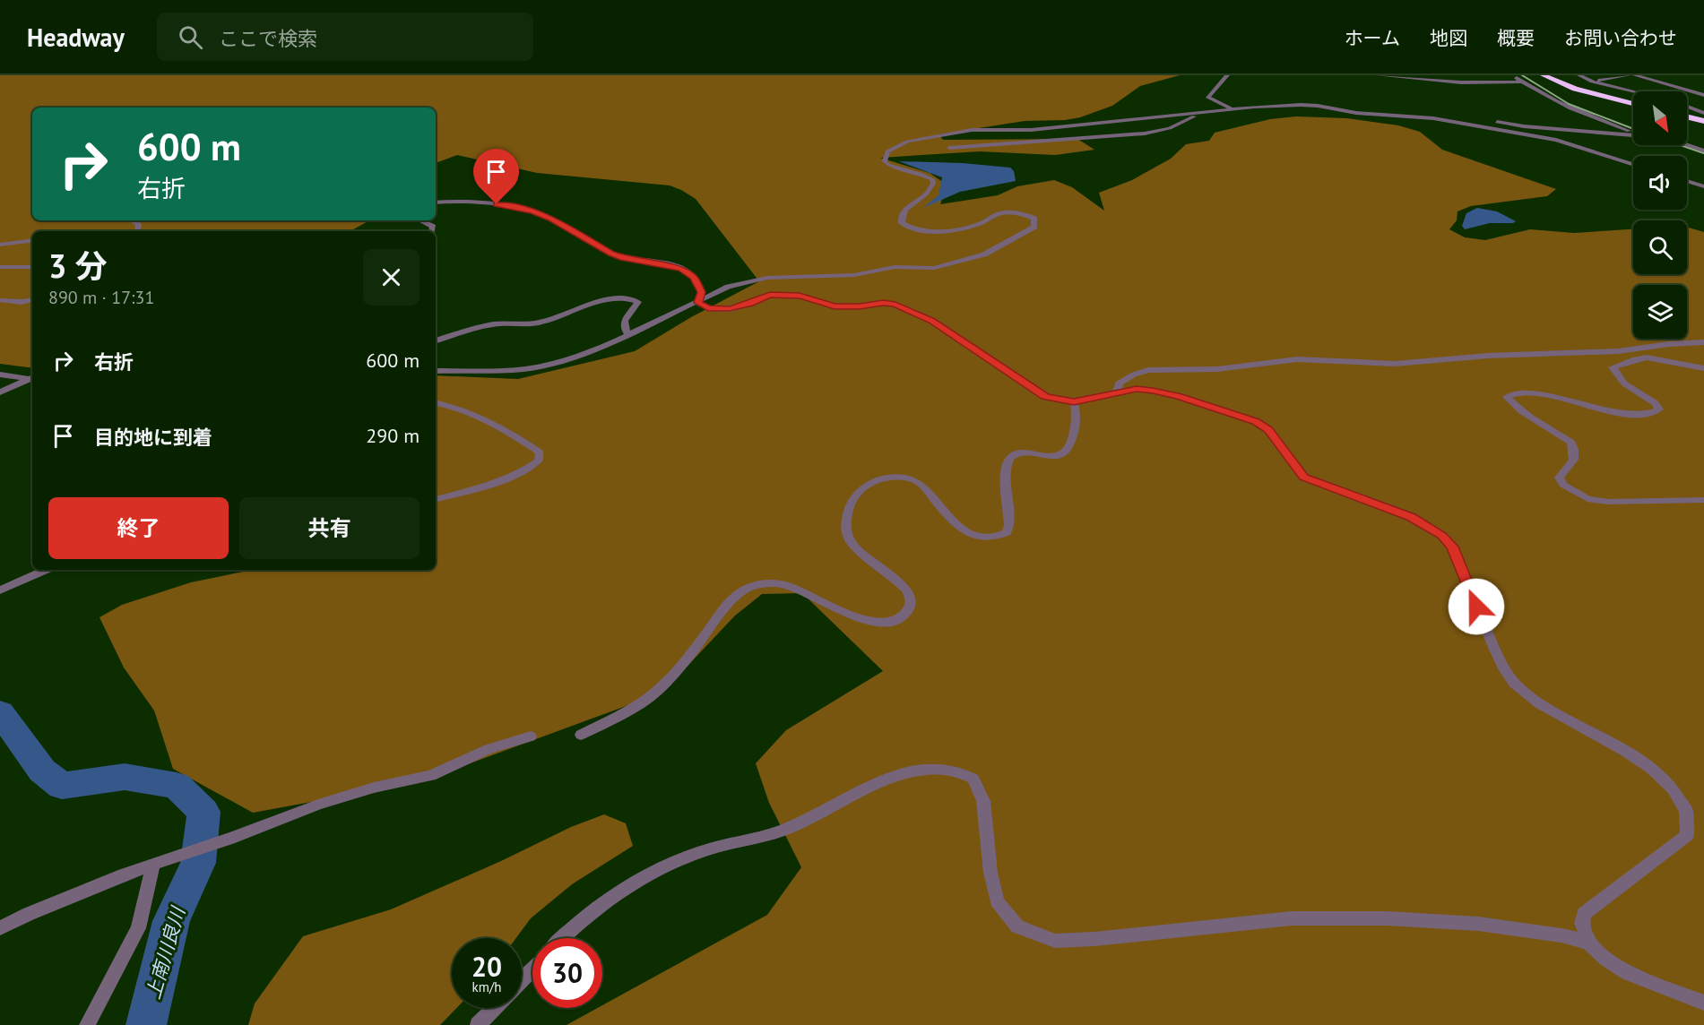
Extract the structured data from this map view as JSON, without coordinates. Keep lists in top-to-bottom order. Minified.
{"water":["上南川良川"],"north":"bottom right","page":{"header":"Headway","search":"ここで検索","nav":["ホーム","地図","概要","お問い合わせ"],"turn":["600 m","右折"],"heading":["3 分","890 m · 17:31"],"list":[{"name":"右折","value":"600 m"},{"name":"目的地に到着","value":"290 m"}],"buttons":["終了","共有"],"speed":"20 km/h","limit":"30"}}
